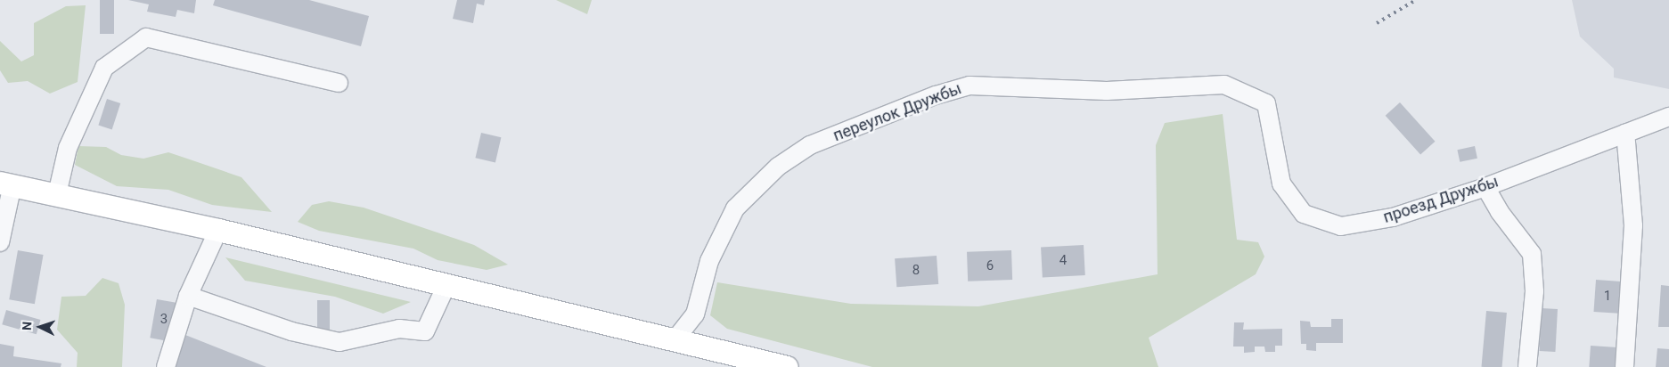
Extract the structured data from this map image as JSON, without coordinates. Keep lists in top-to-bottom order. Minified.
{"streets":{"street":["переулок Дружбы","проезд Дружбы"]},"crossings":[["переулок Дружбы","проезд Дружбы"]],"house_numbers":["4","6","8","1","3"],"north":"left"}
